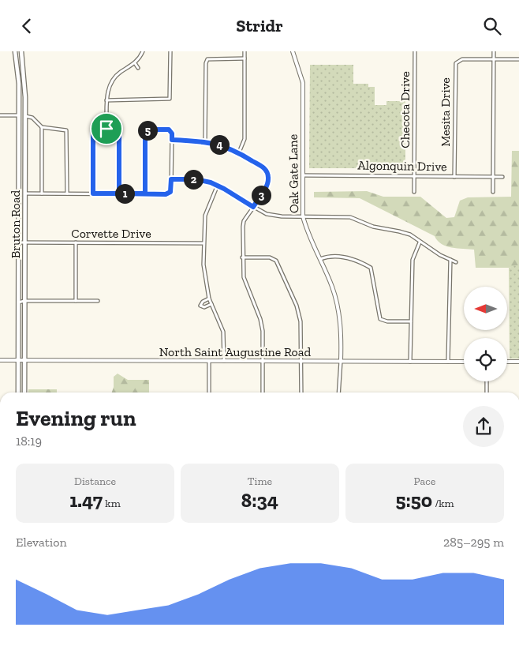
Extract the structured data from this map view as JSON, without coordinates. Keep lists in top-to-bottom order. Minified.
{"streets":{"main road":["Bruton Road"],"street":["Checota Drive","Mesita Drive","Algonquin Drive","Oak Gate Lane","Corvette Drive","North Saint Augustine Road"]},"crossings":[["Checota Drive","Algonquin Drive"],["Mesita Drive","Algonquin Drive"],["Algonquin Drive","Oak Gate Lane"],["Oak Gate Lane","North Saint Augustine Road"],["Bruton Road","Corvette Drive"],["Bruton Road","North Saint Augustine Road"]],"north":"left","page":{"header":"Stridr","pins":["5","4","2","1","3"],"heading":["Evening run","18:19"],"stats":[["Distance","1.47 km"],["Time","8:34"],["Pace","5:50 /km"]],"chart":["Elevation","285–295 m"]}}
